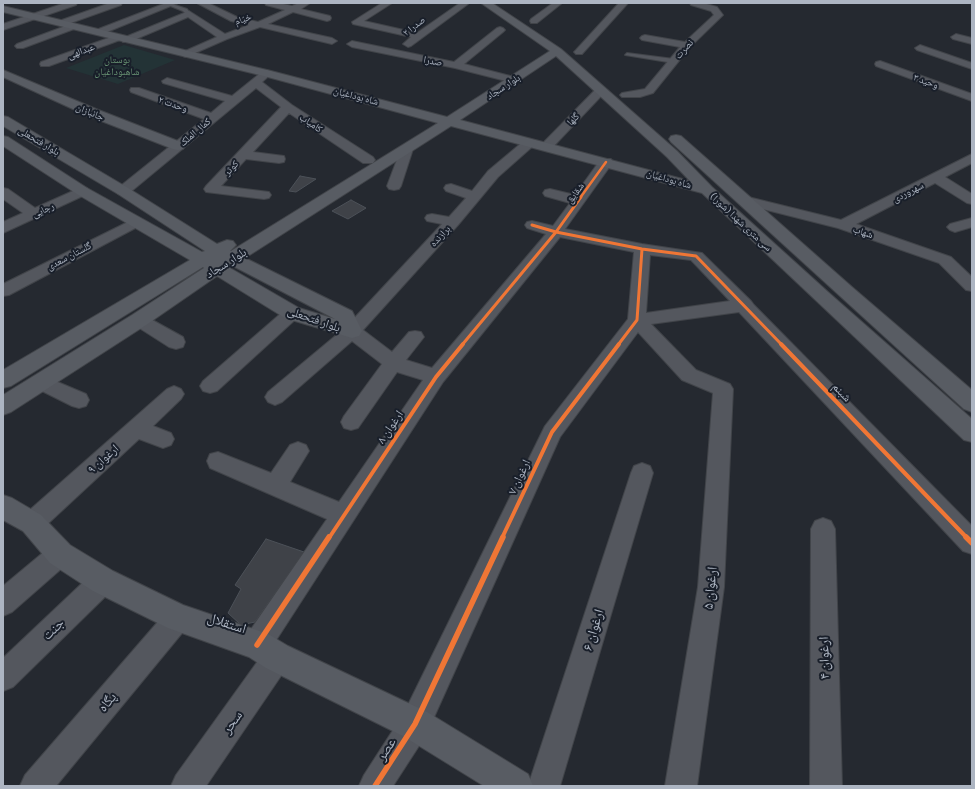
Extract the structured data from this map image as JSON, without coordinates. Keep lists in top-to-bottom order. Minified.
{"streets":{"main road":["بلوار سجاد","شاه بوداغیان","جانبازان","بلوار فتحعلی","سی متری شهدا (شورا)","استقلال"],"street":["خیّام","صدرا ۲","نصرت","عبدالهی","صدرا","وحید ۳","وحدت ۲","گلها","کامیاب","کمال الملک","کوثر","سهروردی","شقایق","رجایی","شهاب","برازنده","گلستان سعدی","شبنم","ارغوان ۸","ارغوان ۹","ارغوان ۷","ارغوان ۵","جنت","ارغوان ۶","ارغوان ۴","پگاه","سحر","عصر"]},"crossings":[["خیّام","شاه بوداغیان"],["صدرا ۲","صدرا"],["نصرت","سی متری شهدا (شورا)"],["عبدالهی","شاه بوداغیان"],["صدرا","بلوار سجاد"],["بلوار سجاد","شاه بوداغیان"],["بلوار سجاد","کامیاب"],["بلوار سجاد","بلوار فتحعلی"],["بلوار سجاد","سی متری شهدا (شورا)"],["شاه بوداغیان","گلها"],["شاه بوداغیان","کمال الملک"],["شاه بوداغیان","شقایق"],["شاه بوداغیان","سی متری شهدا (شورا)"],["شاه بوداغیان","برازنده"],["وحدت ۲","کمال الملک"],["جانبازان","کمال الملک"],["گلها","سی متری شهدا (شورا)"],["کامیاب","کمال الملک"],["کامیاب","کوثر"],["کمال الملک","بلوار فتحعلی"],["بلوار فتحعلی","رجایی"],["بلوار فتحعلی","برازنده"],["بلوار فتحعلی","گلستان سعدی"],["سهروردی","شهاب"],["شقایق","ارغوان ۸"],["سی متری شهدا (شورا)","شهاب"],["ارغوان ۸","استقلال"],["ارغوان ۸","سحر"],["ارغوان ۹","استقلال"],["ارغوان ۷","ارغوان ۵"],["ارغوان ۷","استقلال"],["ارغوان ۷","عصر"],["استقلال","جنت"],["استقلال","پگاه"],["استقلال","سحر"],["استقلال","عصر"]],"parks":["بوستان شاهبوداغیان"]}
